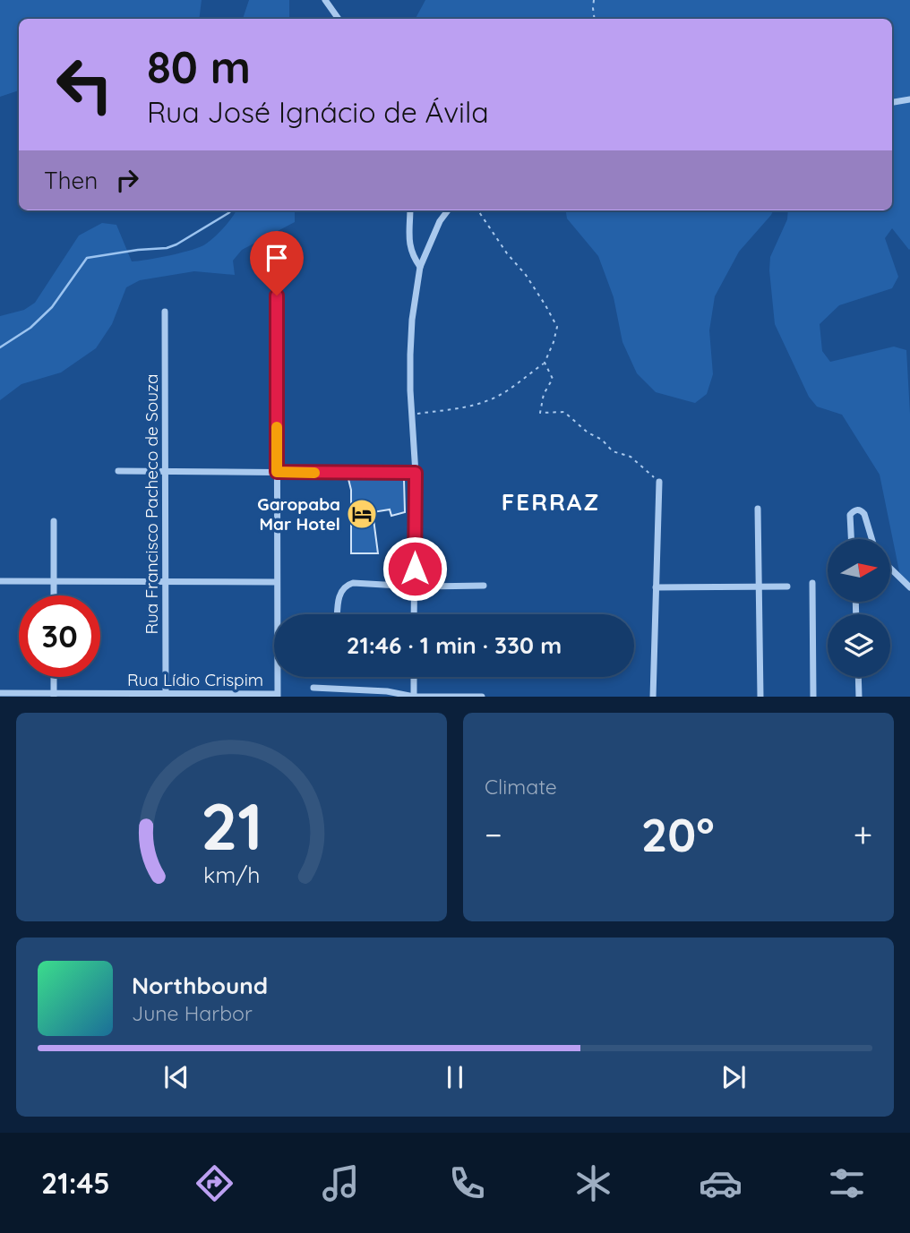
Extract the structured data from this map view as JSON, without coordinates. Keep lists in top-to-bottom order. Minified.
{"streets":{"street":["Rua Francisco Pacheco de Souza","Rua Lídio Crispim"]},"crossings":[["Rua Francisco Pacheco de Souza","Rua Lídio Crispim"]],"districts":["FERRAZ"],"places":{"hotel":["Garopaba Mar Hotel"]},"north":"right","page":{"turn":["80 m","Rua José Ignácio de Ávila"],"then":"Then","limit":"30","trip":"21:46 · 1 min · 330 m","tile":"Climate","heat":["−","20°","+"],"song":["Northbound","June Harbor"],"tabs":"21:45","gauge":["21","km/h"]}}
